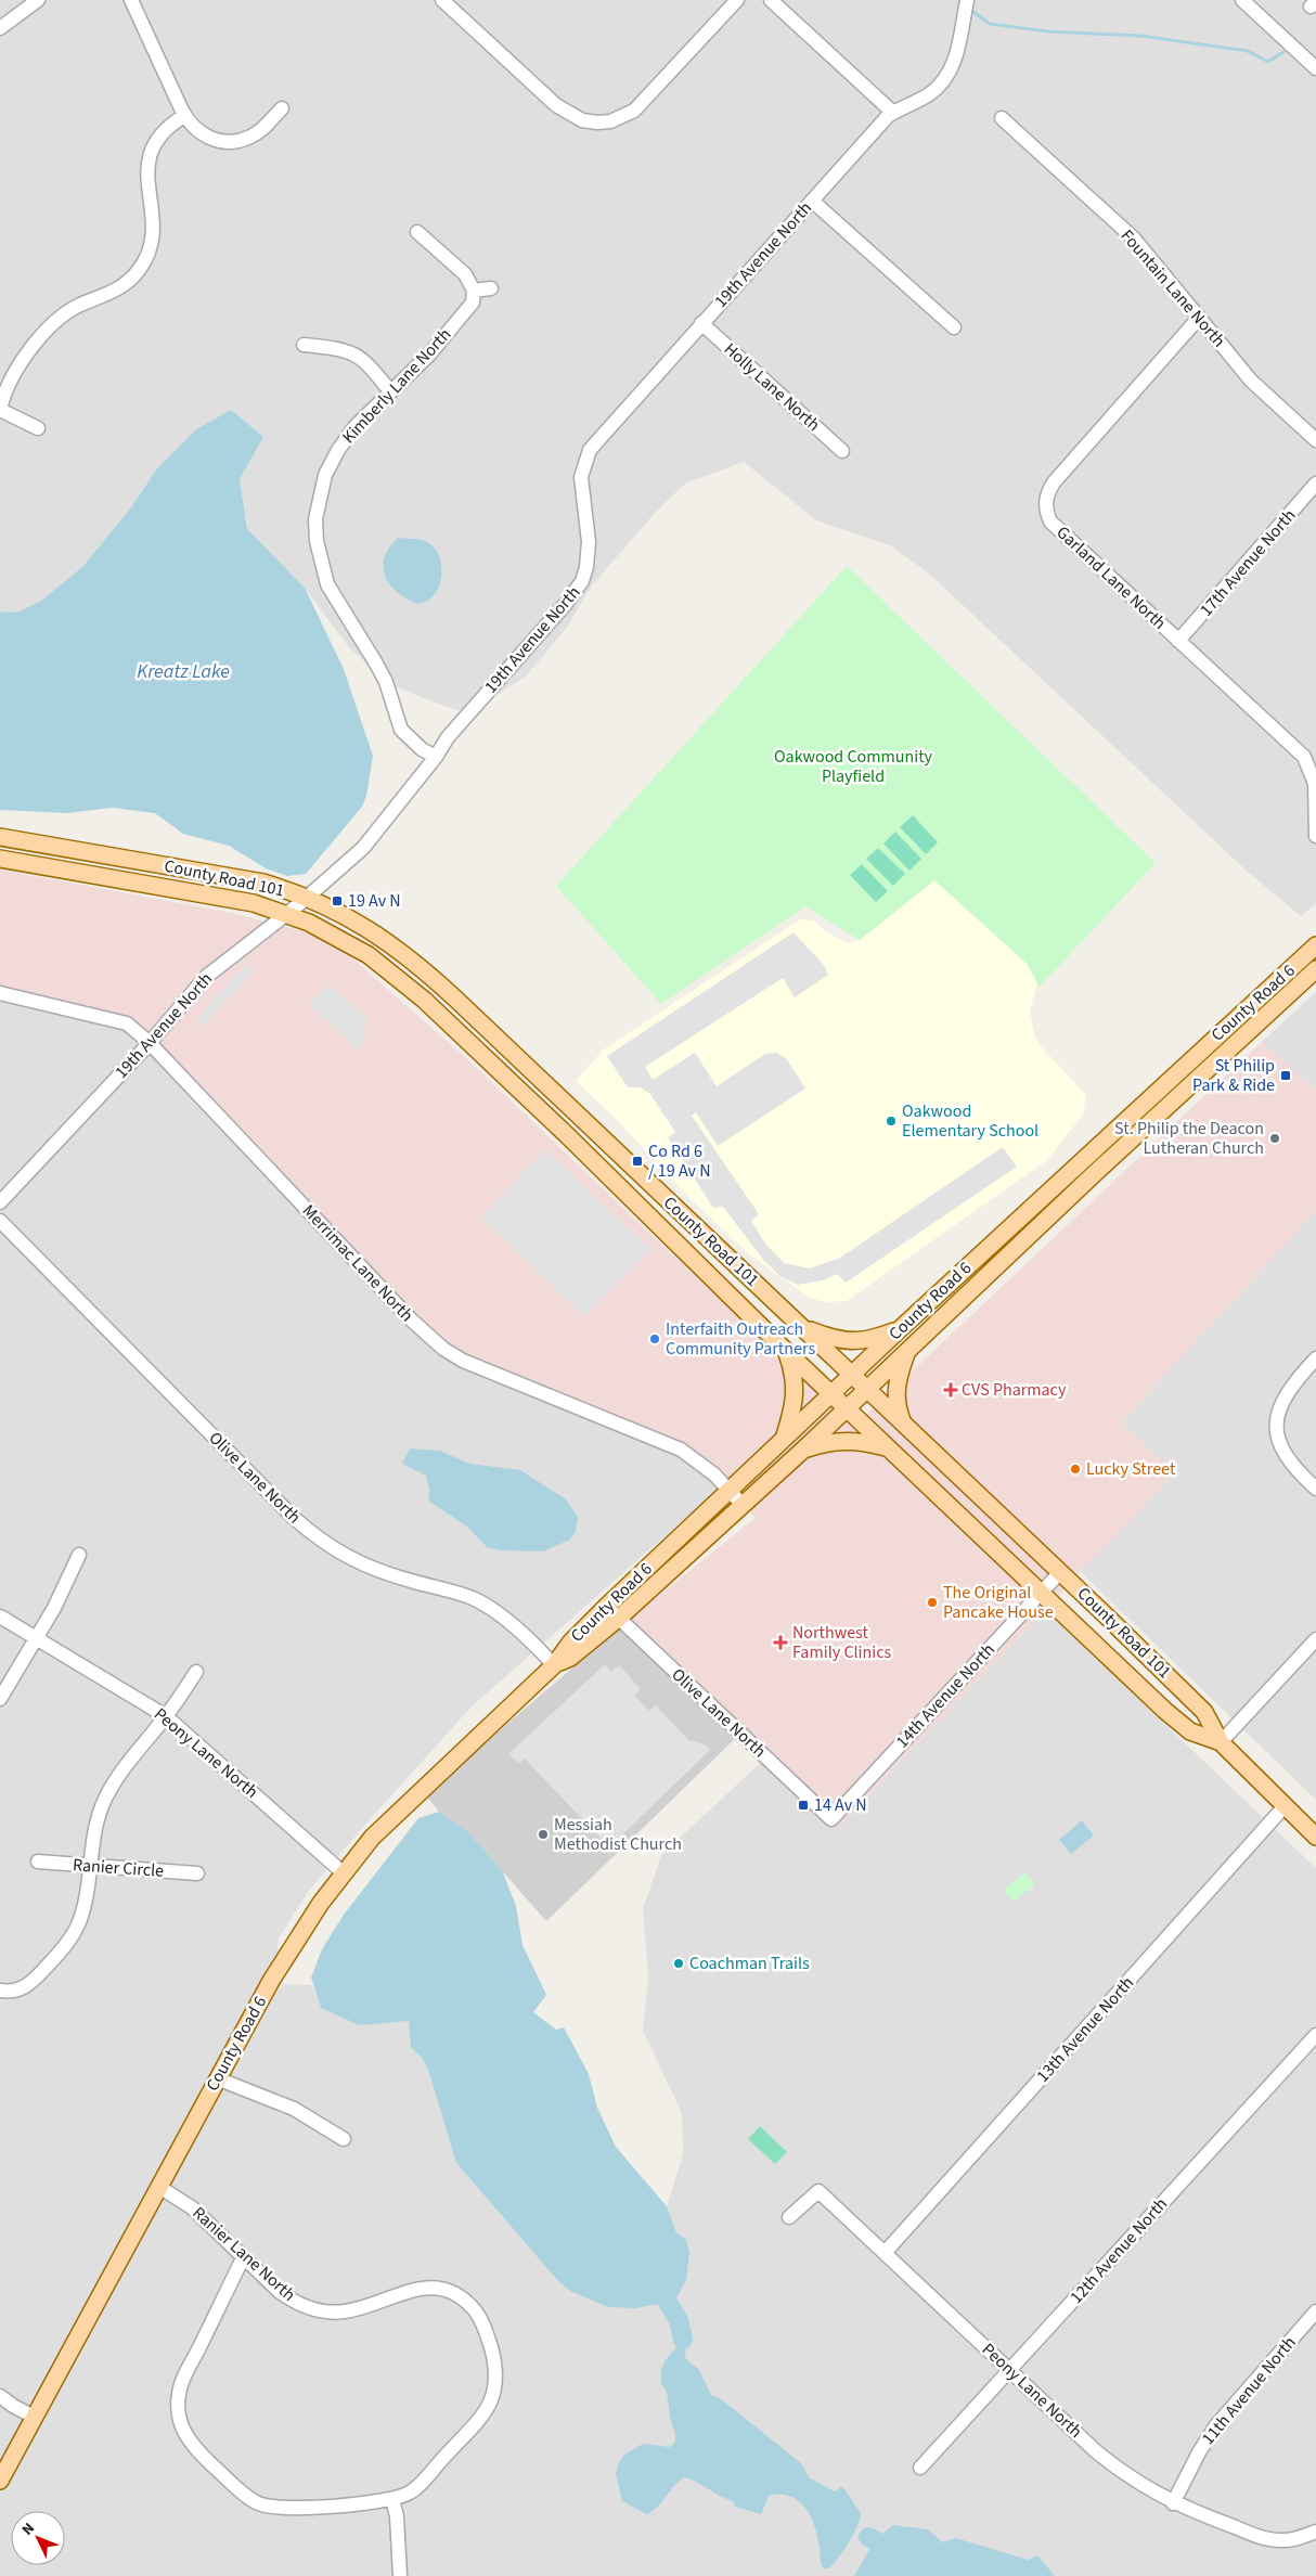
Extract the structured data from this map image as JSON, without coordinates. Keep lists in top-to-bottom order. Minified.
{"streets":{"main road":["County Road 101","County Road 6"],"street":["19th Avenue North","Fountain Lane North","Kimberly Lane North","Holly Lane North","17th Avenue North","Garland Lane North","Merrimac Lane North","Olive Lane North","14th Avenue North","Peony Lane North","Ranier Circle","13th Avenue North","12th Avenue North","Ranier Lane North","11th Avenue North"]},"crossings":[["19th Avenue North","Kimberly Lane North"],["19th Avenue North","Holly Lane North"],["19th Avenue North","County Road 101"],["19th Avenue North","Merrimac Lane North"],["Fountain Lane North","Garland Lane North"],["17th Avenue North","Garland Lane North"],["County Road 101","County Road 6"],["County Road 101","14th Avenue North"],["County Road 101","13th Avenue North"],["County Road 6","Merrimac Lane North"],["County Road 6","Olive Lane North"],["County Road 6","Peony Lane North"],["County Road 6","Ranier Lane North"],["Olive Lane North","14th Avenue North"],["Peony Lane North","13th Avenue North"],["Peony Lane North","12th Avenue North"],["Peony Lane North","11th Avenue North"]],"water":["Kreatz Lake"],"parks":["Oakwood Community Playfield"],"places":{"transit":["19 Av N","St Philip Park & Ride","Co Rd 6 / 19 Av N","14 Av N"],"other":["Oakwood Elementary School","St. Philip the Deacon Lutheran Church","Interfaith Outreach Community Partners","Lucky Street","The Original Pancake House","Messiah Methodist Church","Coachman Trails"],"health":["CVS Pharmacy","Northwest Family Clinics"]},"north":"top left"}
